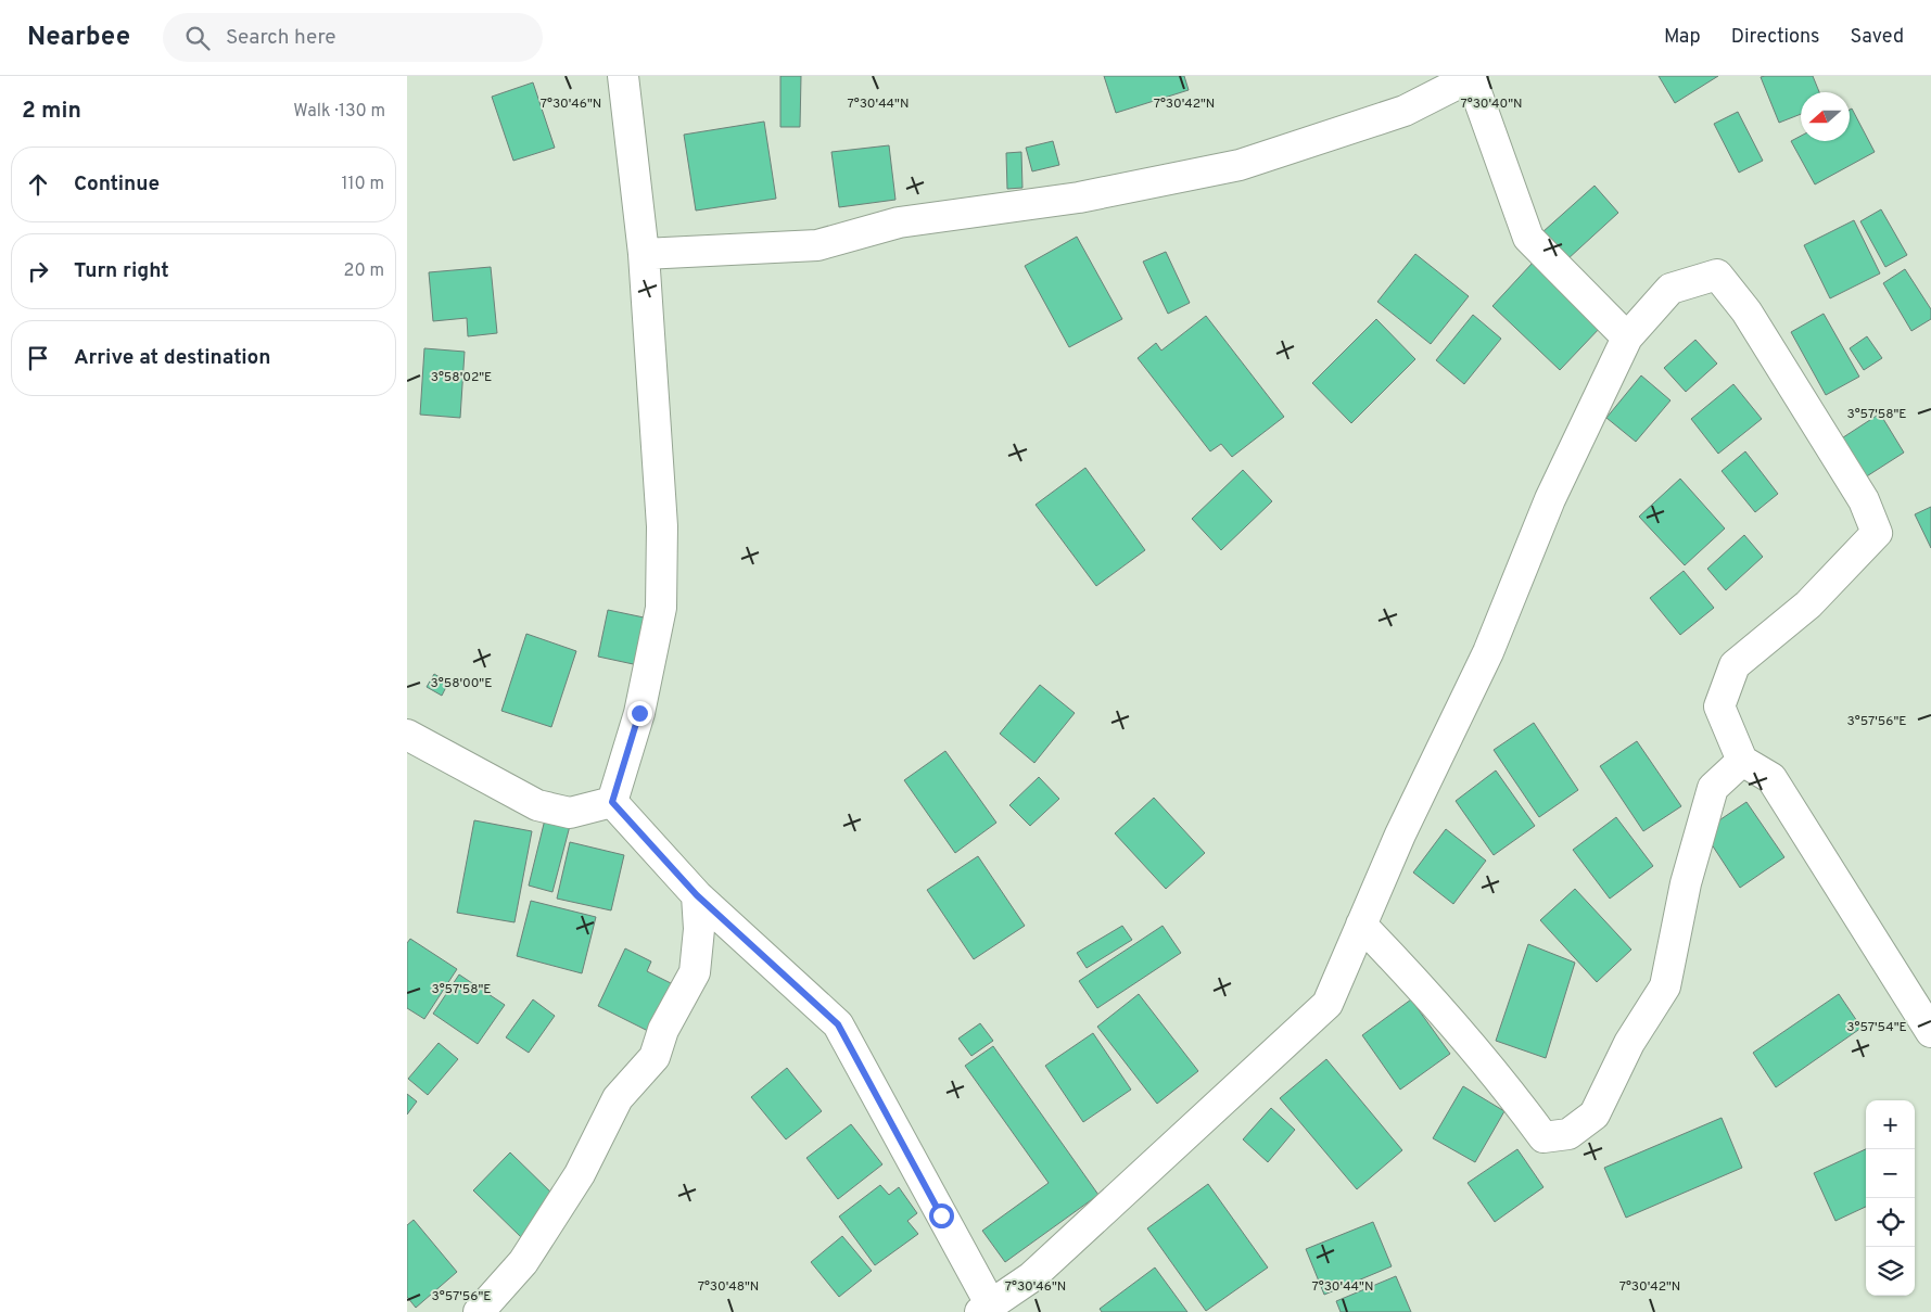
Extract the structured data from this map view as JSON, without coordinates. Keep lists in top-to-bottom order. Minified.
{"north":"left","page":{"header":"Nearbee","search":"Search here","nav":["Map","Directions","Saved"],"heading":["2 min","Walk · 130 m"],"list":[["Continue","110 m"],["Turn right","20 m"],"Arrive at destination"],"map_buttons":["+","−"]},"coordinates":["7°30'46\"N","7°30'44\"N","7°30'42\"N","7°30'40\"N","3°58'02\"E","3°57'58\"E","3°58'00\"E","3°57'56\"E","3°57'54\"E","7°30'48\"N"]}
